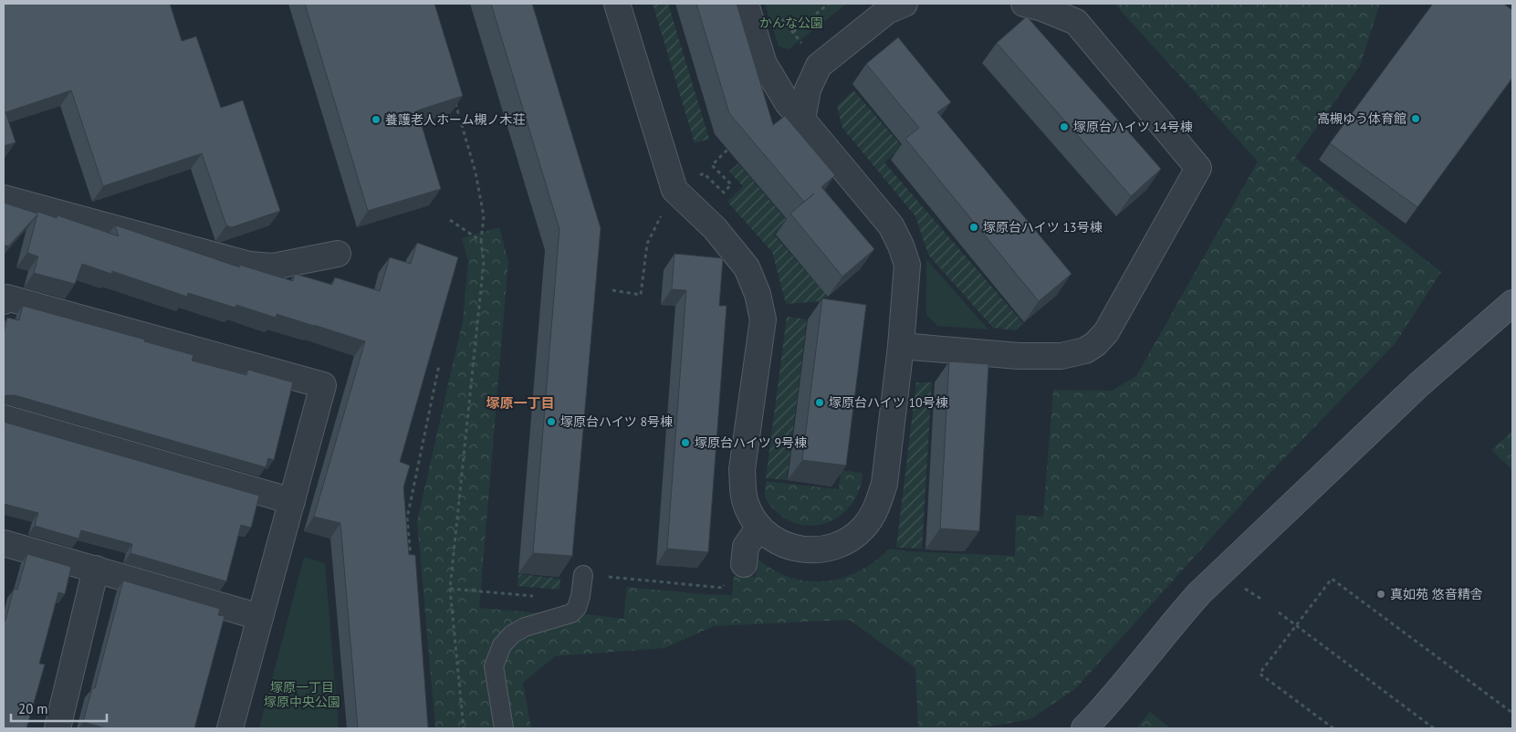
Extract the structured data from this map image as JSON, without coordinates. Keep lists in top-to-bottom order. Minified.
{"districts":["塚原一丁目"],"parks":["かんな公園","塚原一丁目 塚原中央公園"],"places":["高槻ゆう体育館","養護老人ホーム槻ノ木荘","塚原台ハイツ 14号棟","塚原台ハイツ 13号棟","塚原台ハイツ 10号棟","塚原台ハイツ 8号棟","塚原台ハイツ 9号棟","真如苑 悠音精舎"],"scale_bar":"20 m"}
